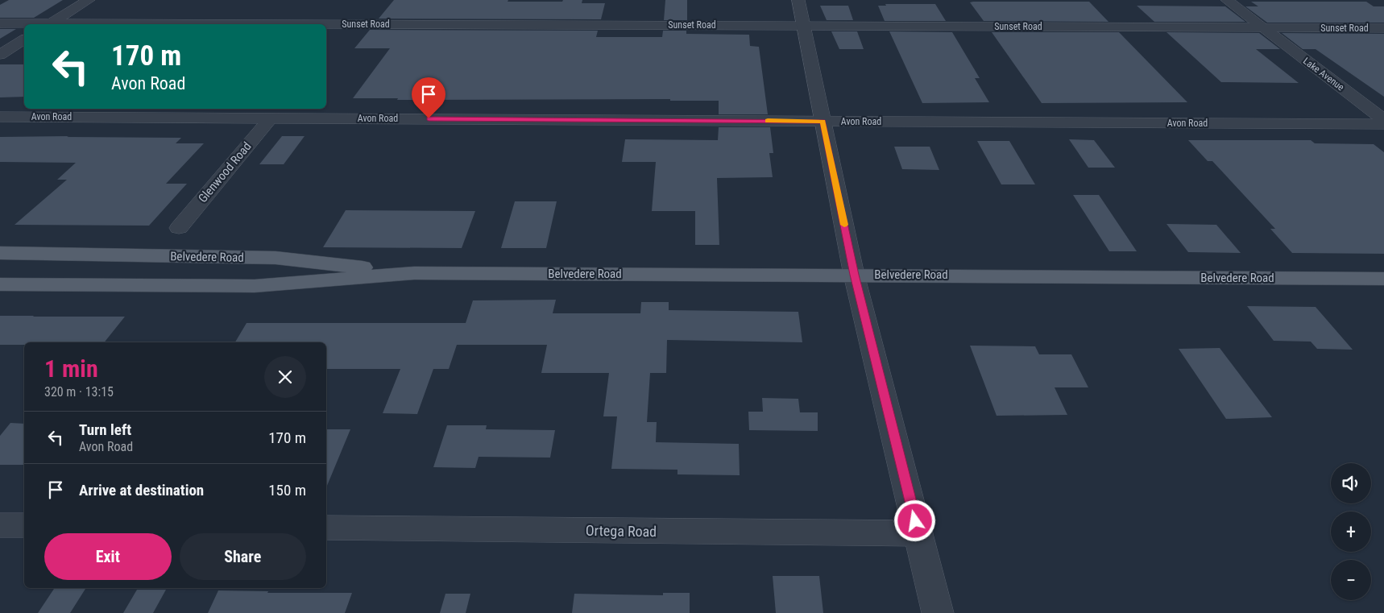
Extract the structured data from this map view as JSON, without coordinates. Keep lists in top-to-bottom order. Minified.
{"streets":{"main road":["Belvedere Road"],"street":["Sunset Road","Lake Avenue","Avon Road","Glenwood Road","Ortega Road"]},"crossings":[["Sunset Road","Lake Avenue"],["Avon Road","Glenwood Road"]],"page":{"turn":["170 m","Avon Road"],"heading":["1 min","320 m · 13:15"],"list":[{"name":"Turn left","note":"Avon Road","value":"170 m"},{"name":"Arrive at destination","value":"150 m"}],"map_buttons":["+","−"],"buttons":["Exit","Share"]}}
